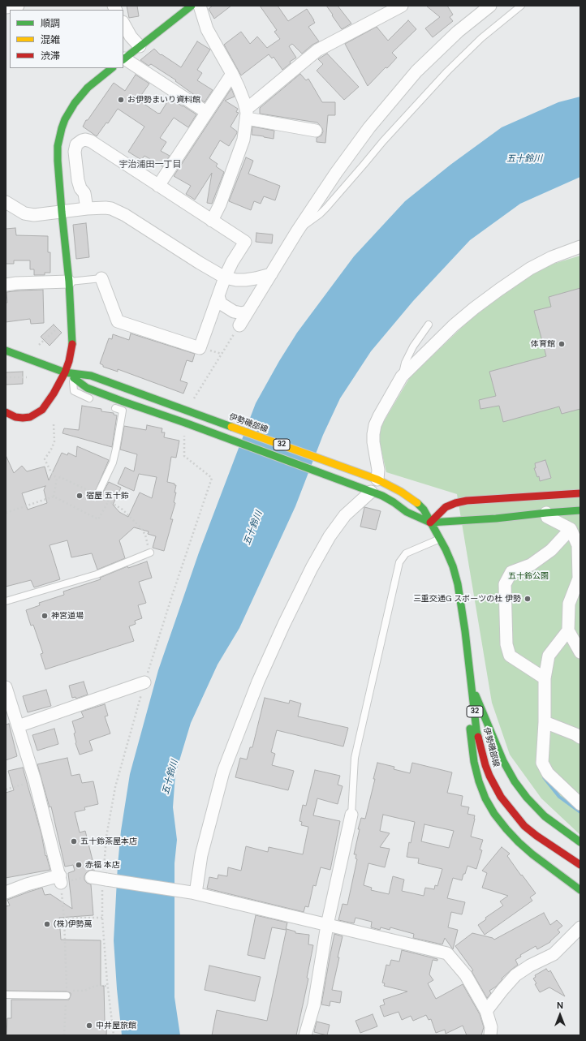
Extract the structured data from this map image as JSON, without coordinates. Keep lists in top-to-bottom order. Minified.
{"streets":{"street":["伊勢磯部線","32"]},"districts":["宇治浦田一丁目"],"water":["五十鈴川"],"parks":["五十鈴公園"],"places":["お伊勢まいり資料館","体育館","宿屋 五十鈴","三重交通G スポーツの杜 伊勢","神宮道場","五十鈴茶屋本店","赤福 本店","(株)伊勢萬","中井屋旅館"],"legend":["順調","混雑","渋滞"],"north":"top"}
